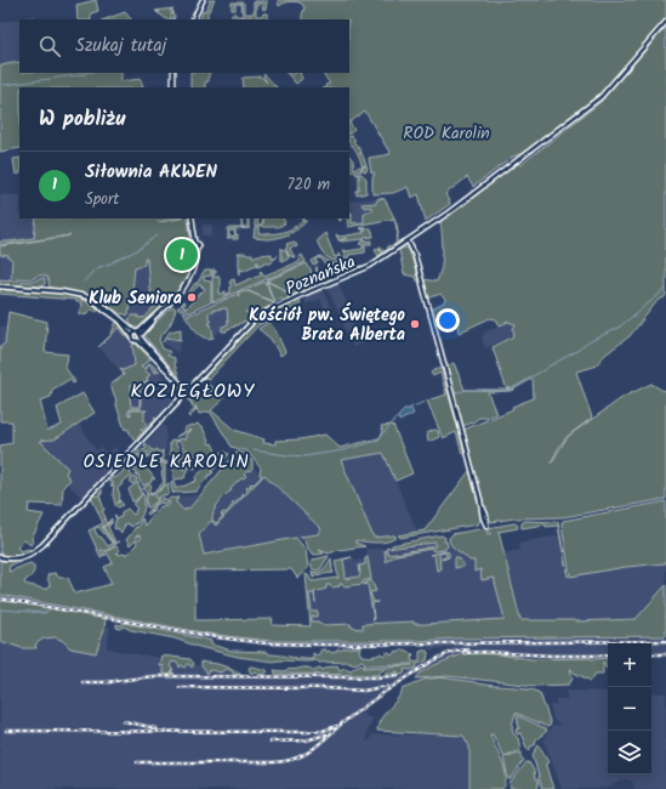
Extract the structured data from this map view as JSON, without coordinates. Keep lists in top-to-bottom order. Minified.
{"streets":{"street":["Poznańska"]},"districts":["KOZIEGŁOWY","OSIEDLE KAROLIN"],"parks":["ROD Karolin"],"places":["Klub Seniora","Kościół pw. Świętego Brata Alberta"],"page":{"search":"Szukaj tutaj","heading":"W pobliżu","list":[{"mark":"1","name":"Siłownia AKWEN","note":"Sport","value":"720 m"}],"pins":"1","map_buttons":["+","−"]}}
